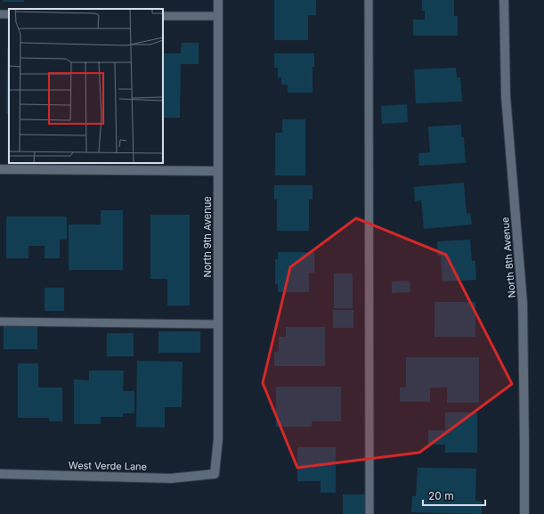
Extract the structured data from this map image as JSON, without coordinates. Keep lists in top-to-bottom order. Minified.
{"streets":{"street":["North 9th Avenue","North 8th Avenue","West Verde Lane"]},"crossings":[["North 9th Avenue","West Verde Lane"]],"scale_bar":"20 m"}
